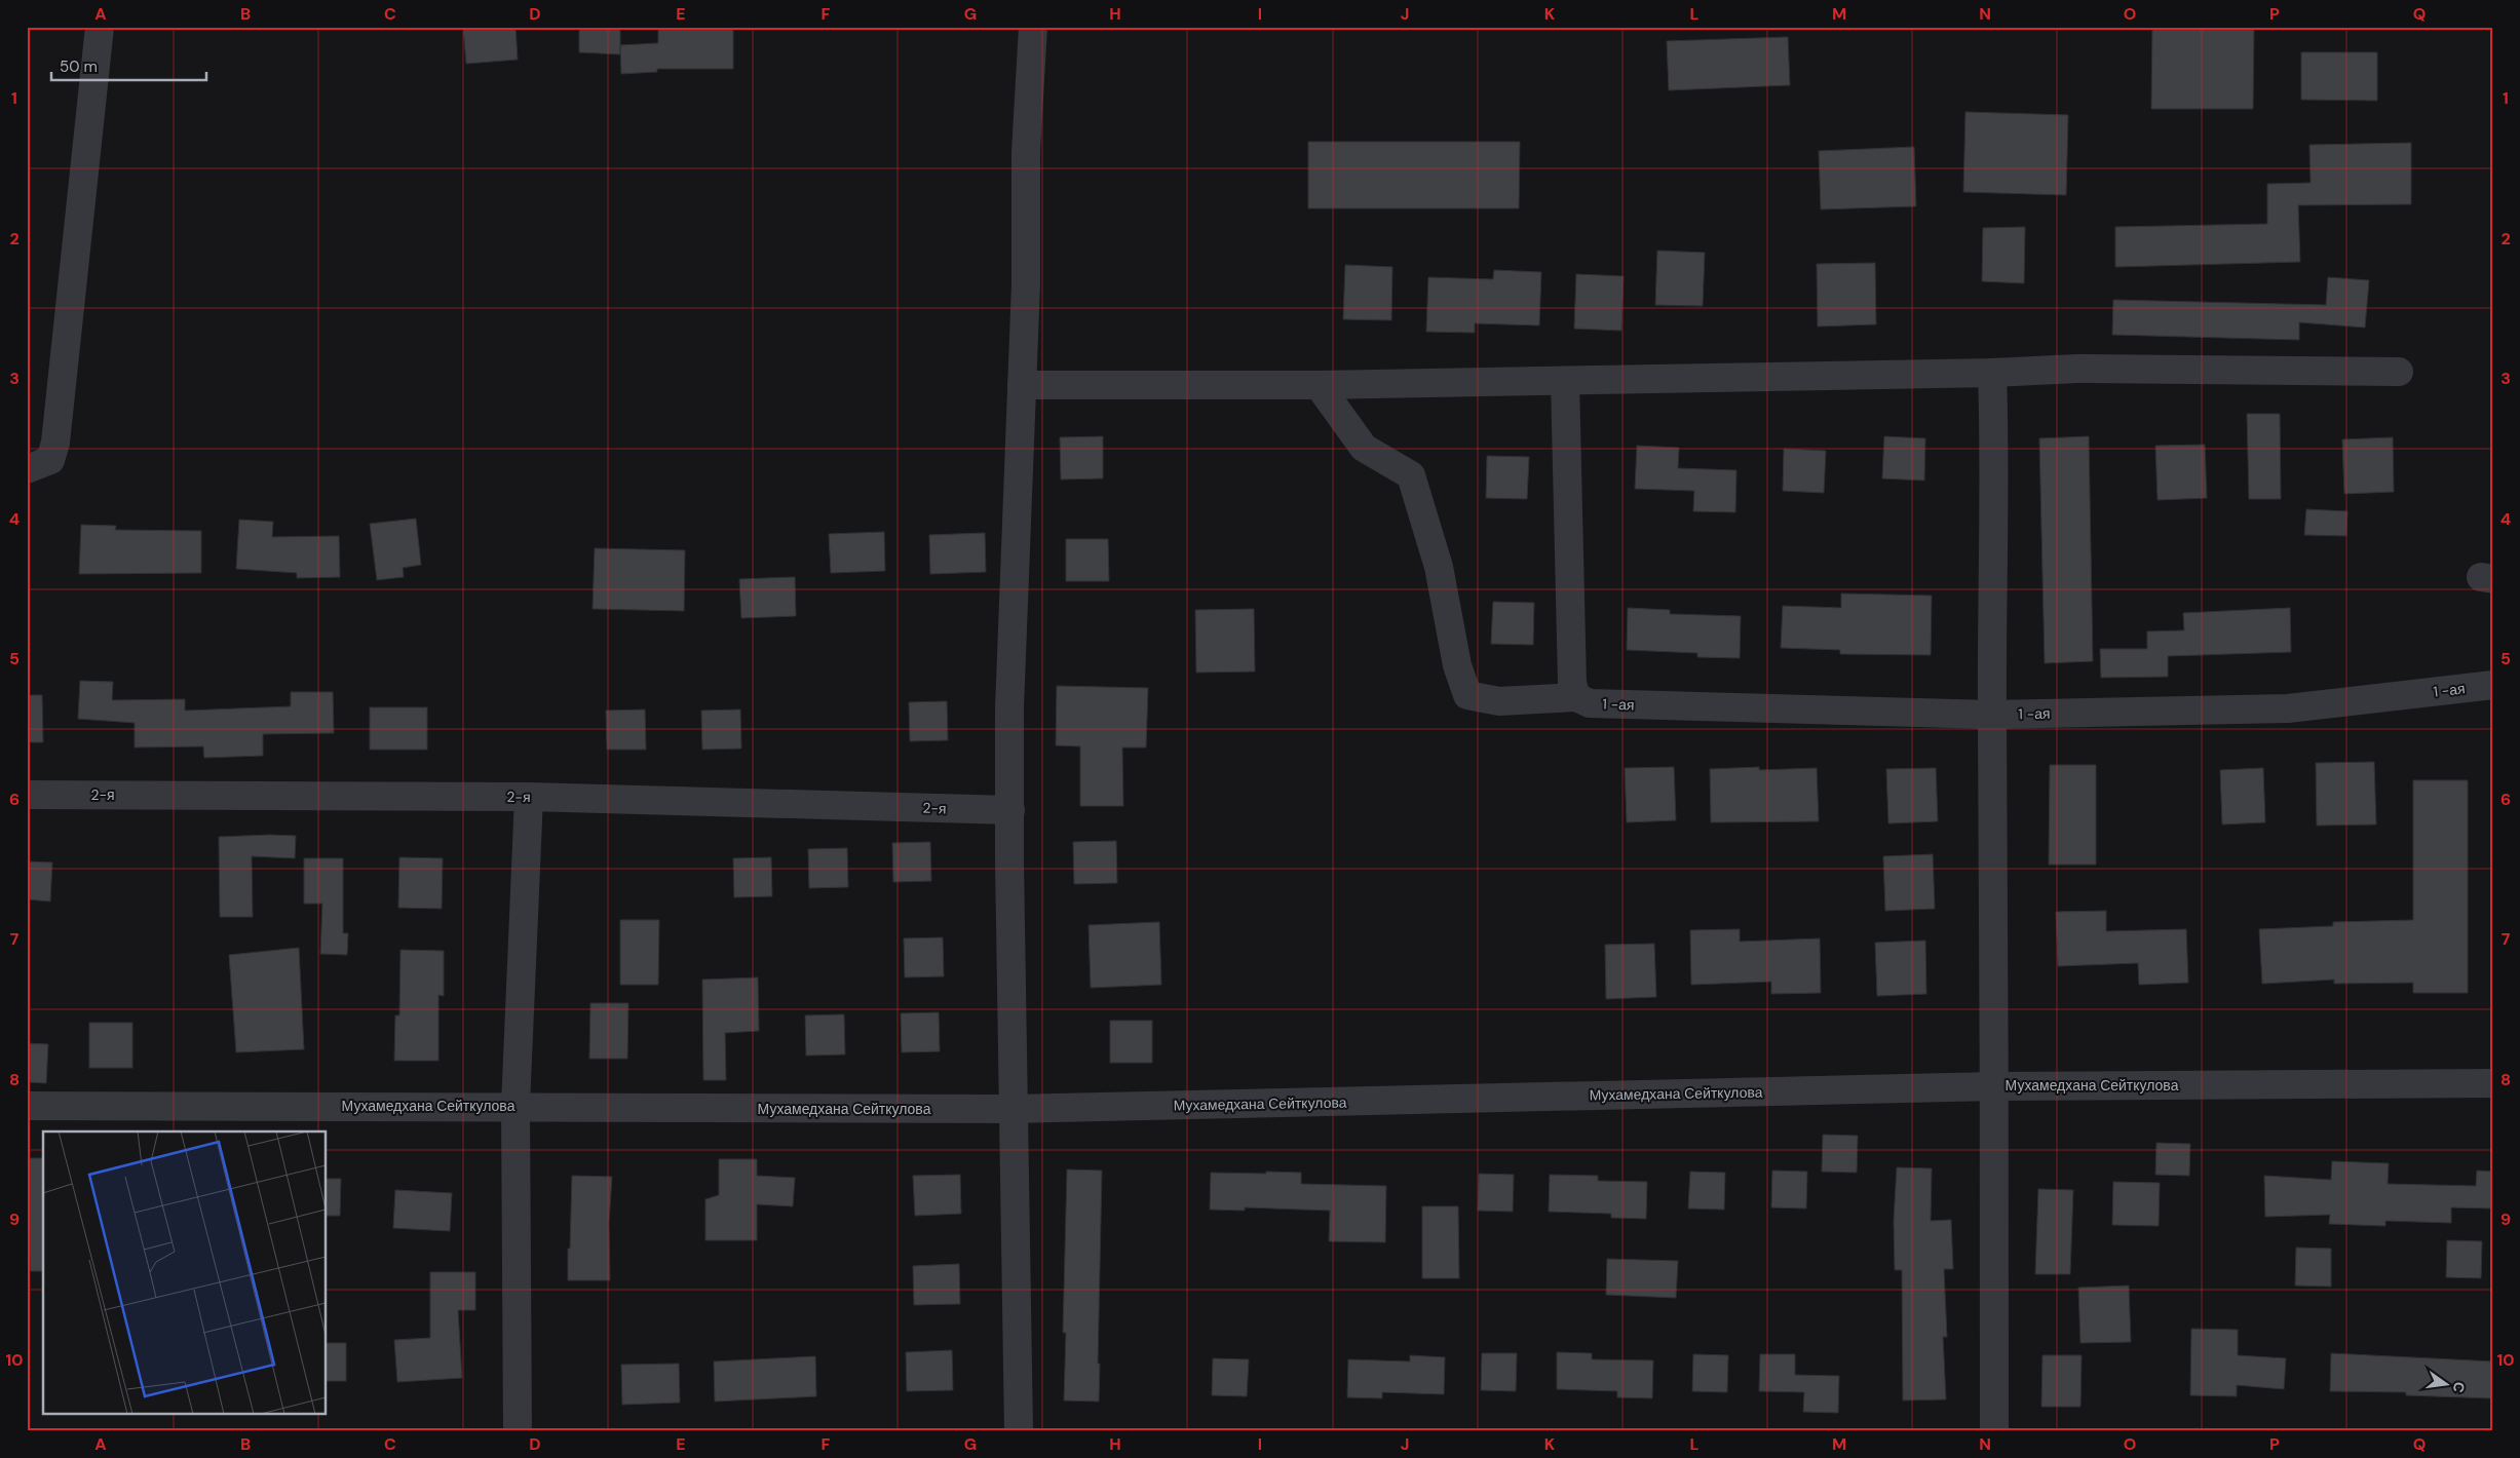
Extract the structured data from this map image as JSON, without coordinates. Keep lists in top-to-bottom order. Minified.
{"streets":{"street":["1 -ая","2-я","Мухамедхана Сейткулова"]},"scale_bar":"50 m","north":"right","grid":{"columns":["A","B","C","D","E","F","G","H","I","J","K","L","M","N","O","P","Q"],"rows":["1","2","3","4","5","6","7","8","9","10"]}}
